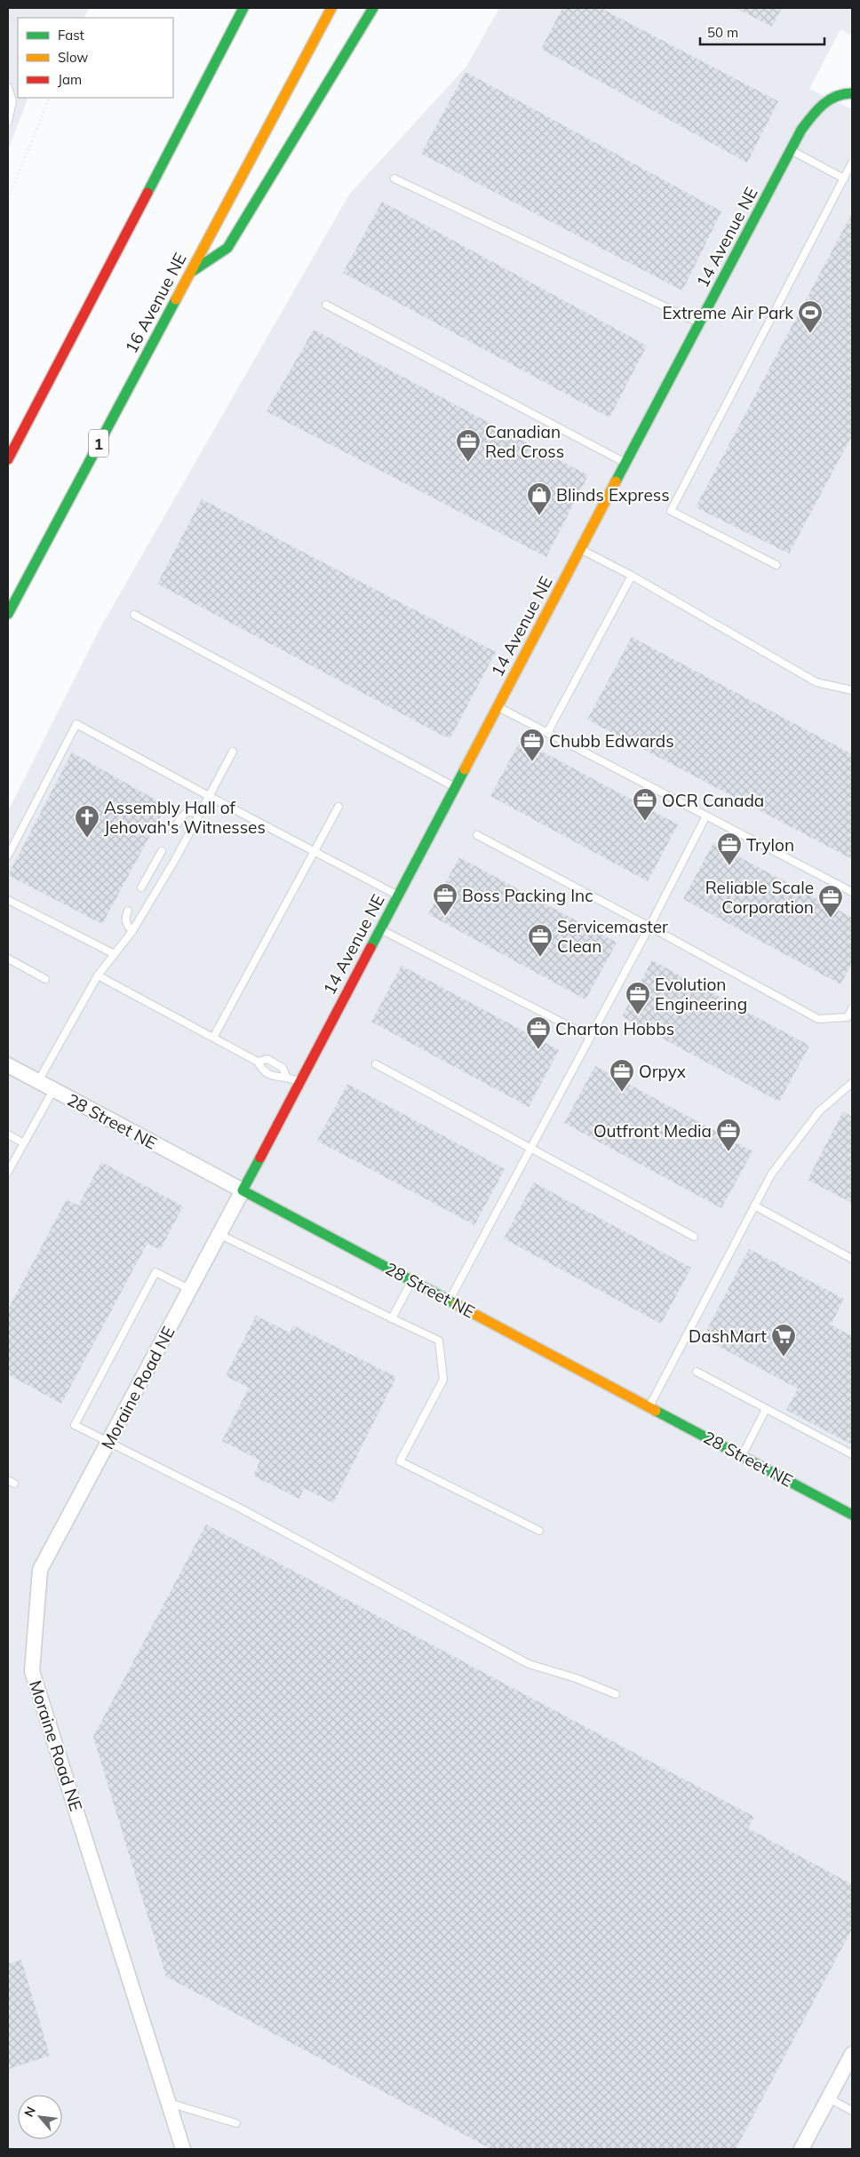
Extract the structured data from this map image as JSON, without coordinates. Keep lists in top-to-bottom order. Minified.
{"streets":{"main road":["14 Avenue NE","16 Avenue NE","1","28 Street NE"],"street":["Moraine Road NE"]},"crossings":[["14 Avenue NE","28 Street NE"],["14 Avenue NE","Moraine Road NE"],["28 Street NE","Moraine Road NE"]],"places":{"sports":["Extreme Air Park"],"office":["Canadian Red Cross","Chubb Edwards","OCR Canada","Trylon","Boss Packing Inc","Reliable Scale Corporation","Servicemaster Clean","Evolution Engineering","Charton Hobbs","Orpyx","Outfront Media"],"shop":["Blinds Express"],"church":["Assembly Hall of Jehovah's Witnesses"],"supermarket":["DashMart"]},"legend":["Fast","Slow","Jam"],"scale_bar":"50 m","north":"top left"}
